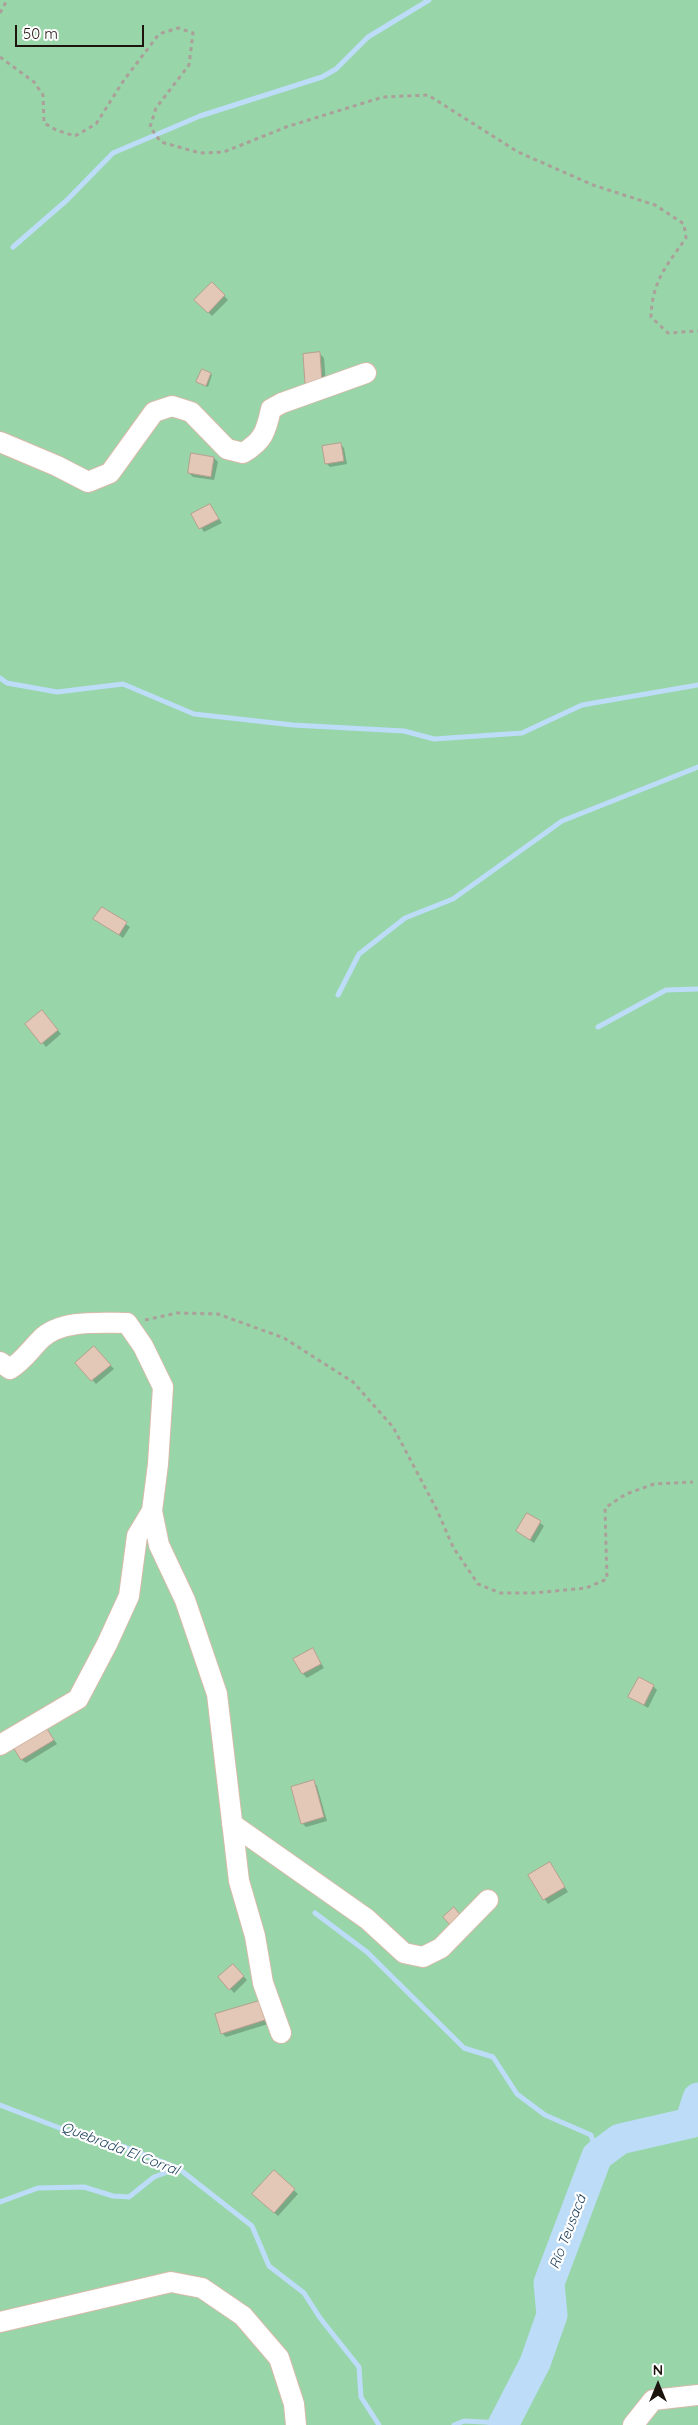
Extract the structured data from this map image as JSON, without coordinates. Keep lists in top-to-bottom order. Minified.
{"water":["Quebrada El Corral","Río Teusacá"],"scale_bar":"50 m","north":"top"}
